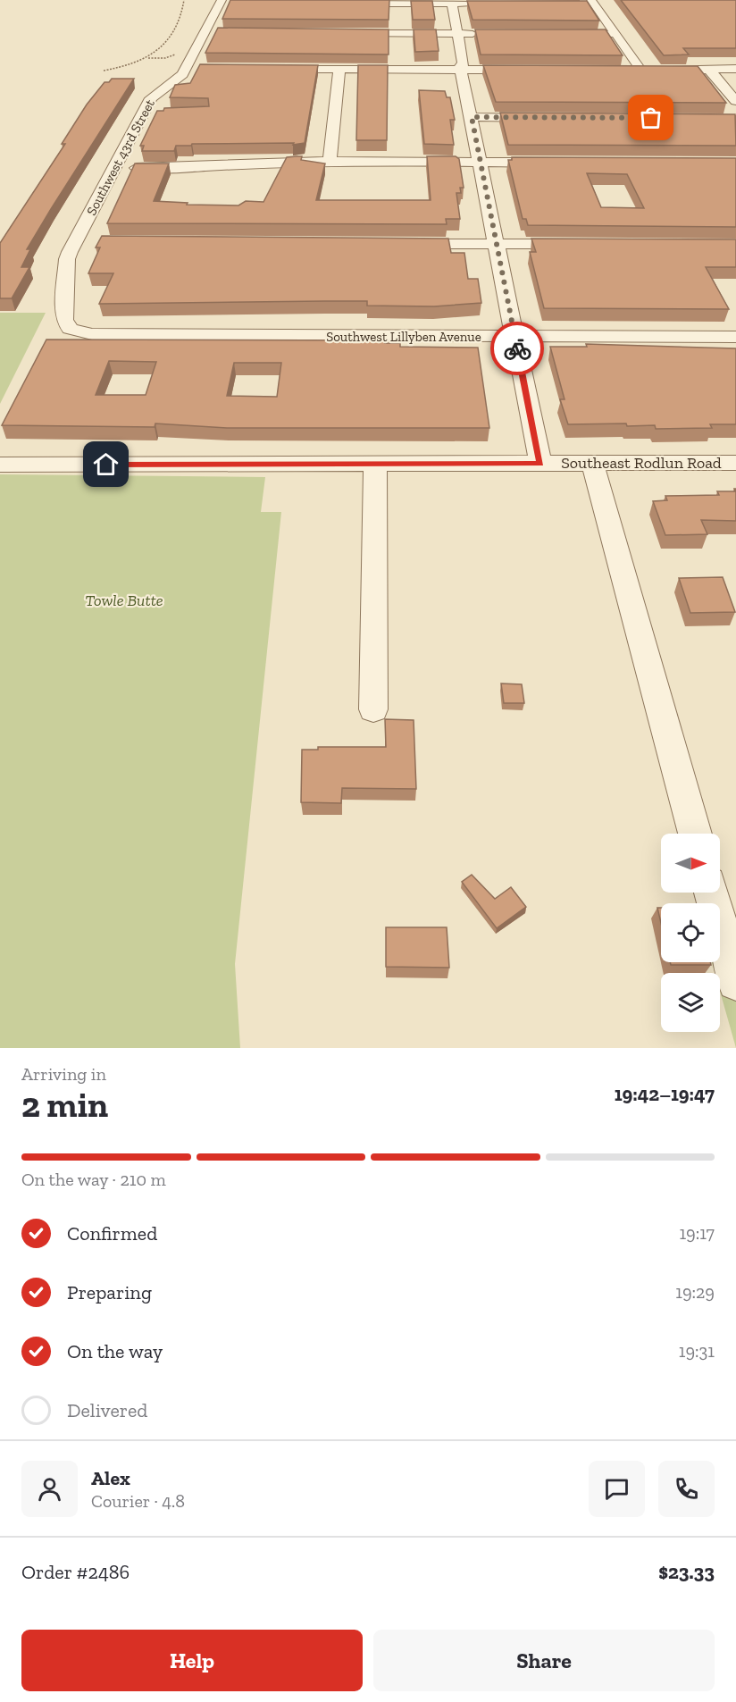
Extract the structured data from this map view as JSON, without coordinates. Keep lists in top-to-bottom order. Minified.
{"streets":{"street":["Southwest 43rd Street","Southwest Lillyben Avenue","Southeast Rodlun Road"]},"crossings":[["Southwest 43rd Street","Southwest Lillyben Avenue"]],"parks":["Towle Butte"],"north":"right","page":{"heading":["2 min","Arriving in","19:42–19:47"],"panel":["Alex","Courier · 4.8","Order #2486","$23.33"],"bar":"On the way · 210 m","list":[["Confirmed","19:17"],["Preparing","19:29"],["On the way","19:31"],"Delivered"],"buttons":["Help","Share"]}}
